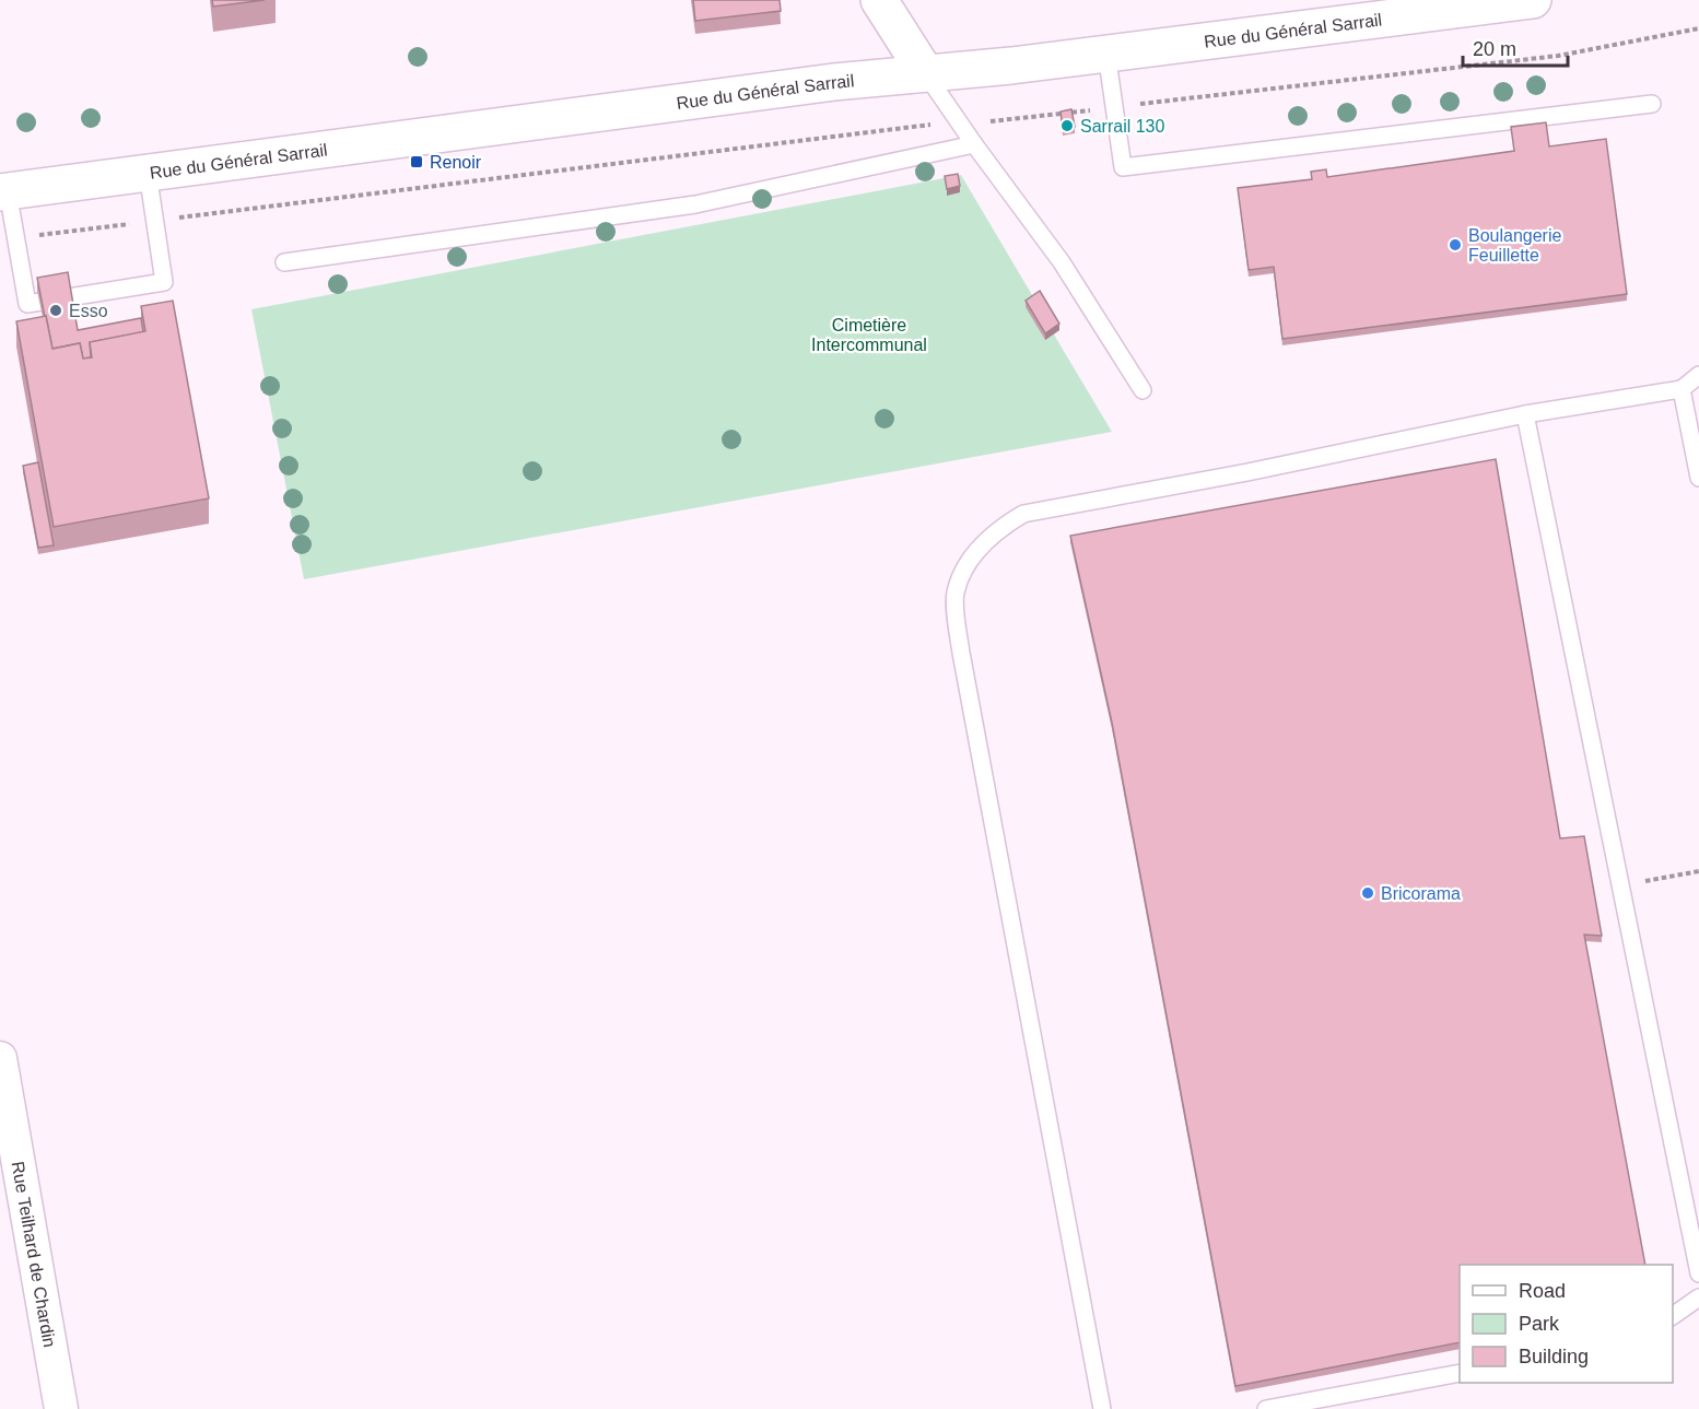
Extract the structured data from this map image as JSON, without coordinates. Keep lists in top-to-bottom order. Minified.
{"streets":{"main road":["Rue du Général Sarrail"],"street":["Rue Teilhard de Chardin"]},"parks":["Cimetière Intercommunal"],"places":{"other":["Sarrail 130","Boulangerie Feuillette","Esso","Bricorama"],"transit":["Renoir"]},"legend":["Road","Park","Building"],"scale_bar":"20 m"}
